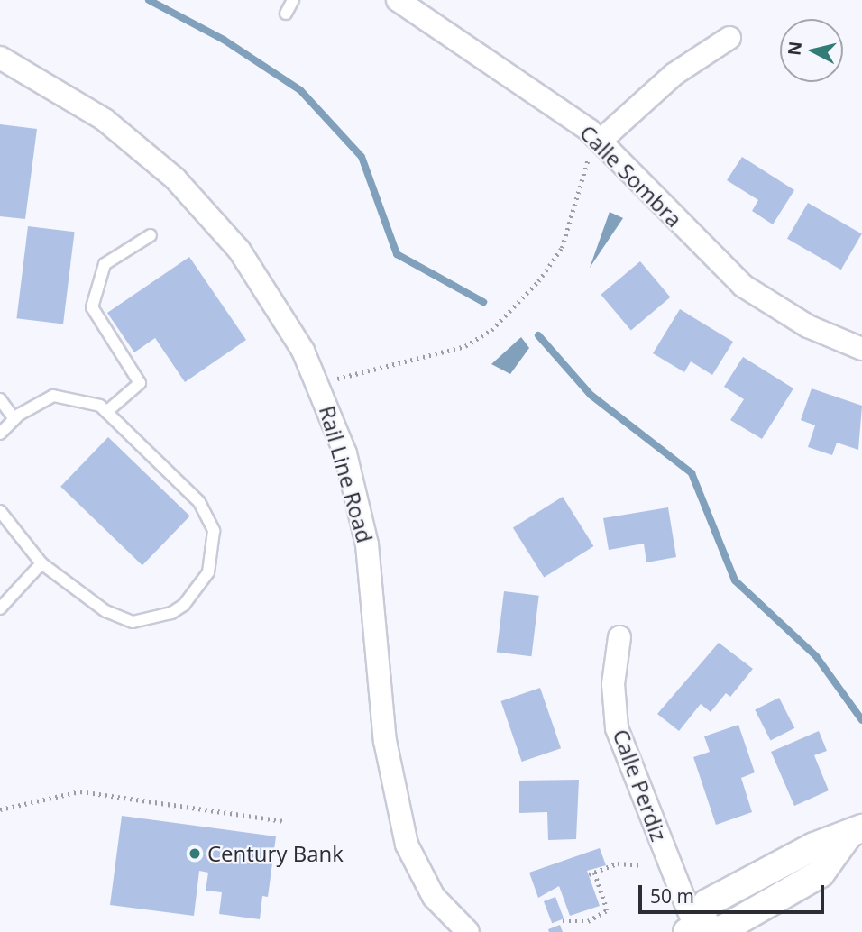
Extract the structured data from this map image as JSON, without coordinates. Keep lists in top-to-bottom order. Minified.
{"streets":{"street":["Calle Sombra","Rail Line Road","Calle Perdiz"]},"places":["Century Bank"],"scale_bar":"50 m","north":"left"}
